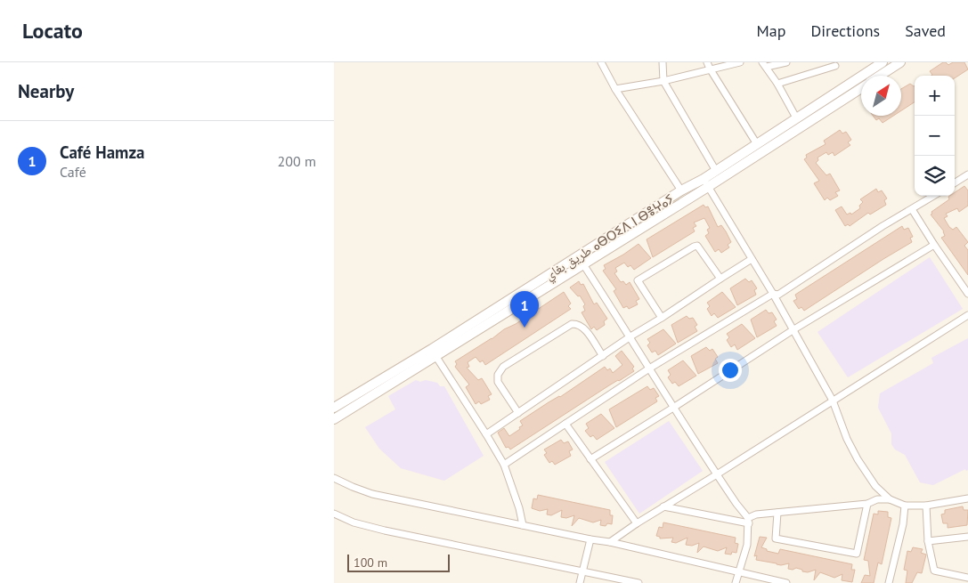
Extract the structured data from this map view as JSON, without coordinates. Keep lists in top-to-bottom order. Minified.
{"streets":{"main road":["طريق بغاي ⴰⴱⵔⵉⴷ ⵏ ⴱⴻⵖⴰⵢ"]},"scale_bar":"100 m","north":"top right","page":{"header":"Locato","nav":["Map","Directions","Saved"],"heading":"Nearby","map_buttons":["+","−"],"list":[{"mark":"1","name":"Café Hamza","note":"Café","value":"200 m"}],"pins":"1","scale":"100 m"}}
